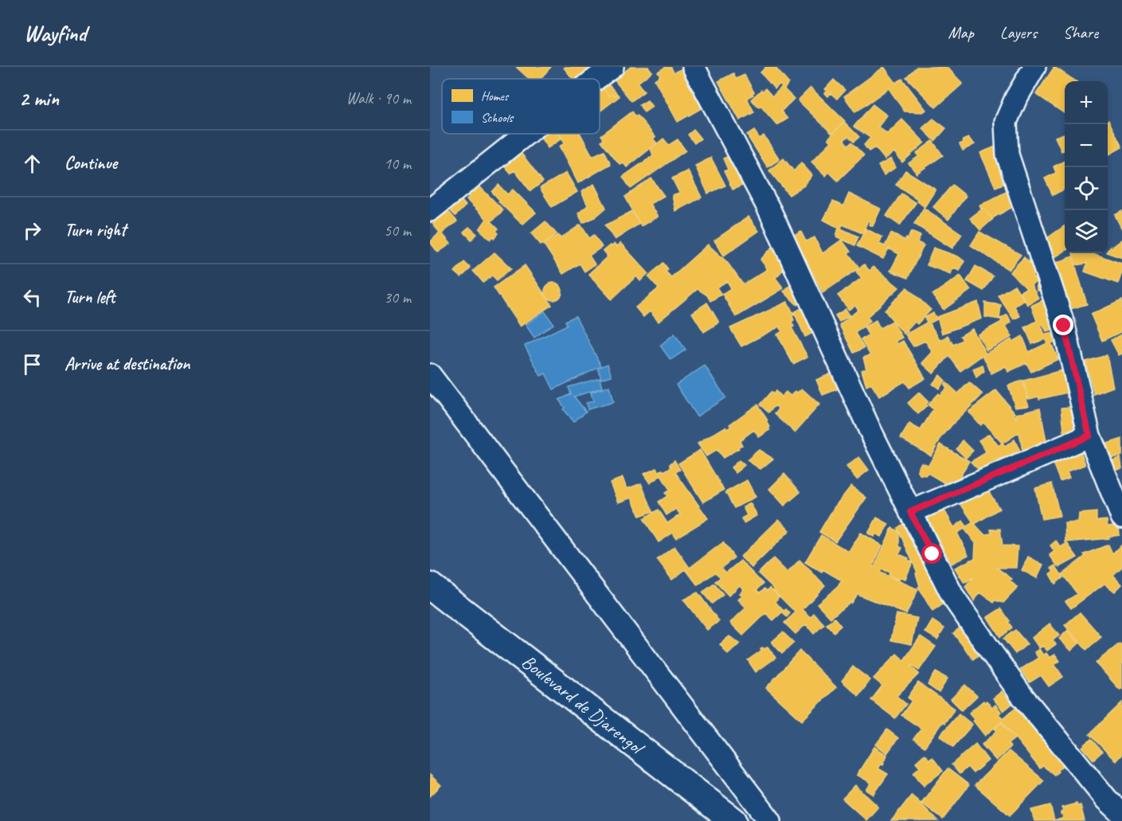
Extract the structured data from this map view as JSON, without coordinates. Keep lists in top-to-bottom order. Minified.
{"streets":{"main road":["Boulevard de Djarengol"]},"legend":["Homes","Schools"],"page":{"header":"Wayfind","nav":["Map","Layers","Share"],"heading":["2 min","Walk · 90 m"],"map_buttons":["+","−"],"list":[["Continue","10 m"],["Turn right","50 m"],["Turn left","30 m"],"Arrive at destination"]}}
